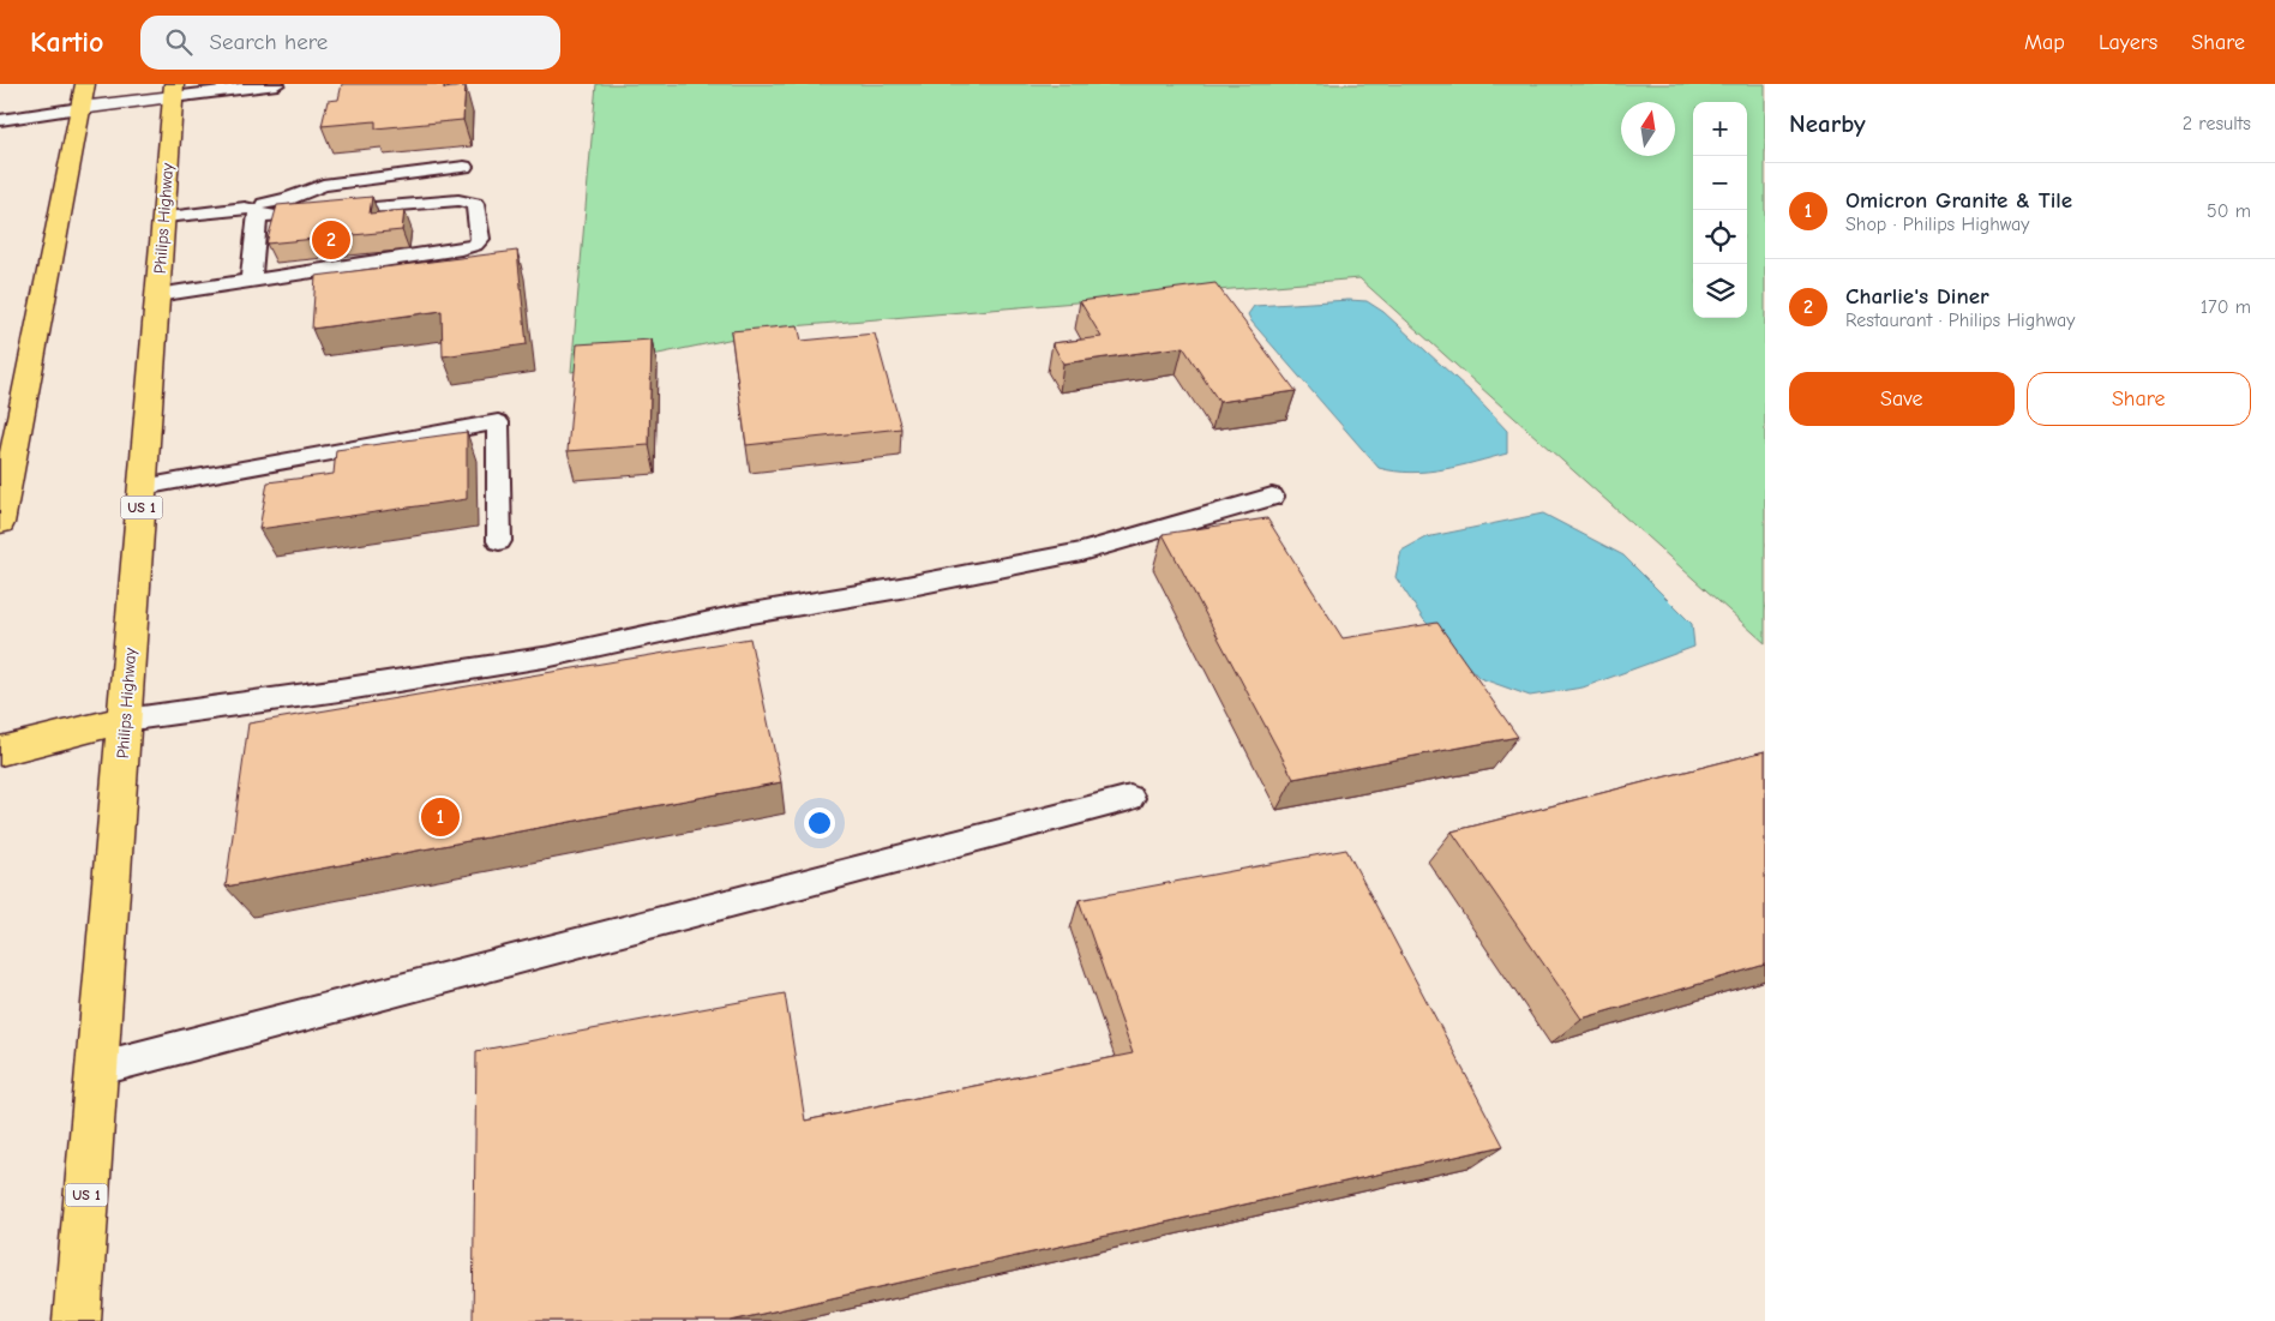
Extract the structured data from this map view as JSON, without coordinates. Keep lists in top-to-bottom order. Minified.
{"streets":{"main road":["Philips Highway","US 1"]},"north":"top","page":{"header":"Kartio","search":"Search here","nav":["Map","Layers","Share"],"heading":["Nearby","2 results"],"map_buttons":["+","−"],"list":[{"mark":"1","name":"Omicron Granite & Tile","note":"Shop · Philips Highway","value":"50 m"},{"mark":"2","name":"Charlie's Diner","note":"Restaurant · Philips Highway","value":"170 m"}],"pins":["2","1"],"buttons":["Save","Share"]}}
